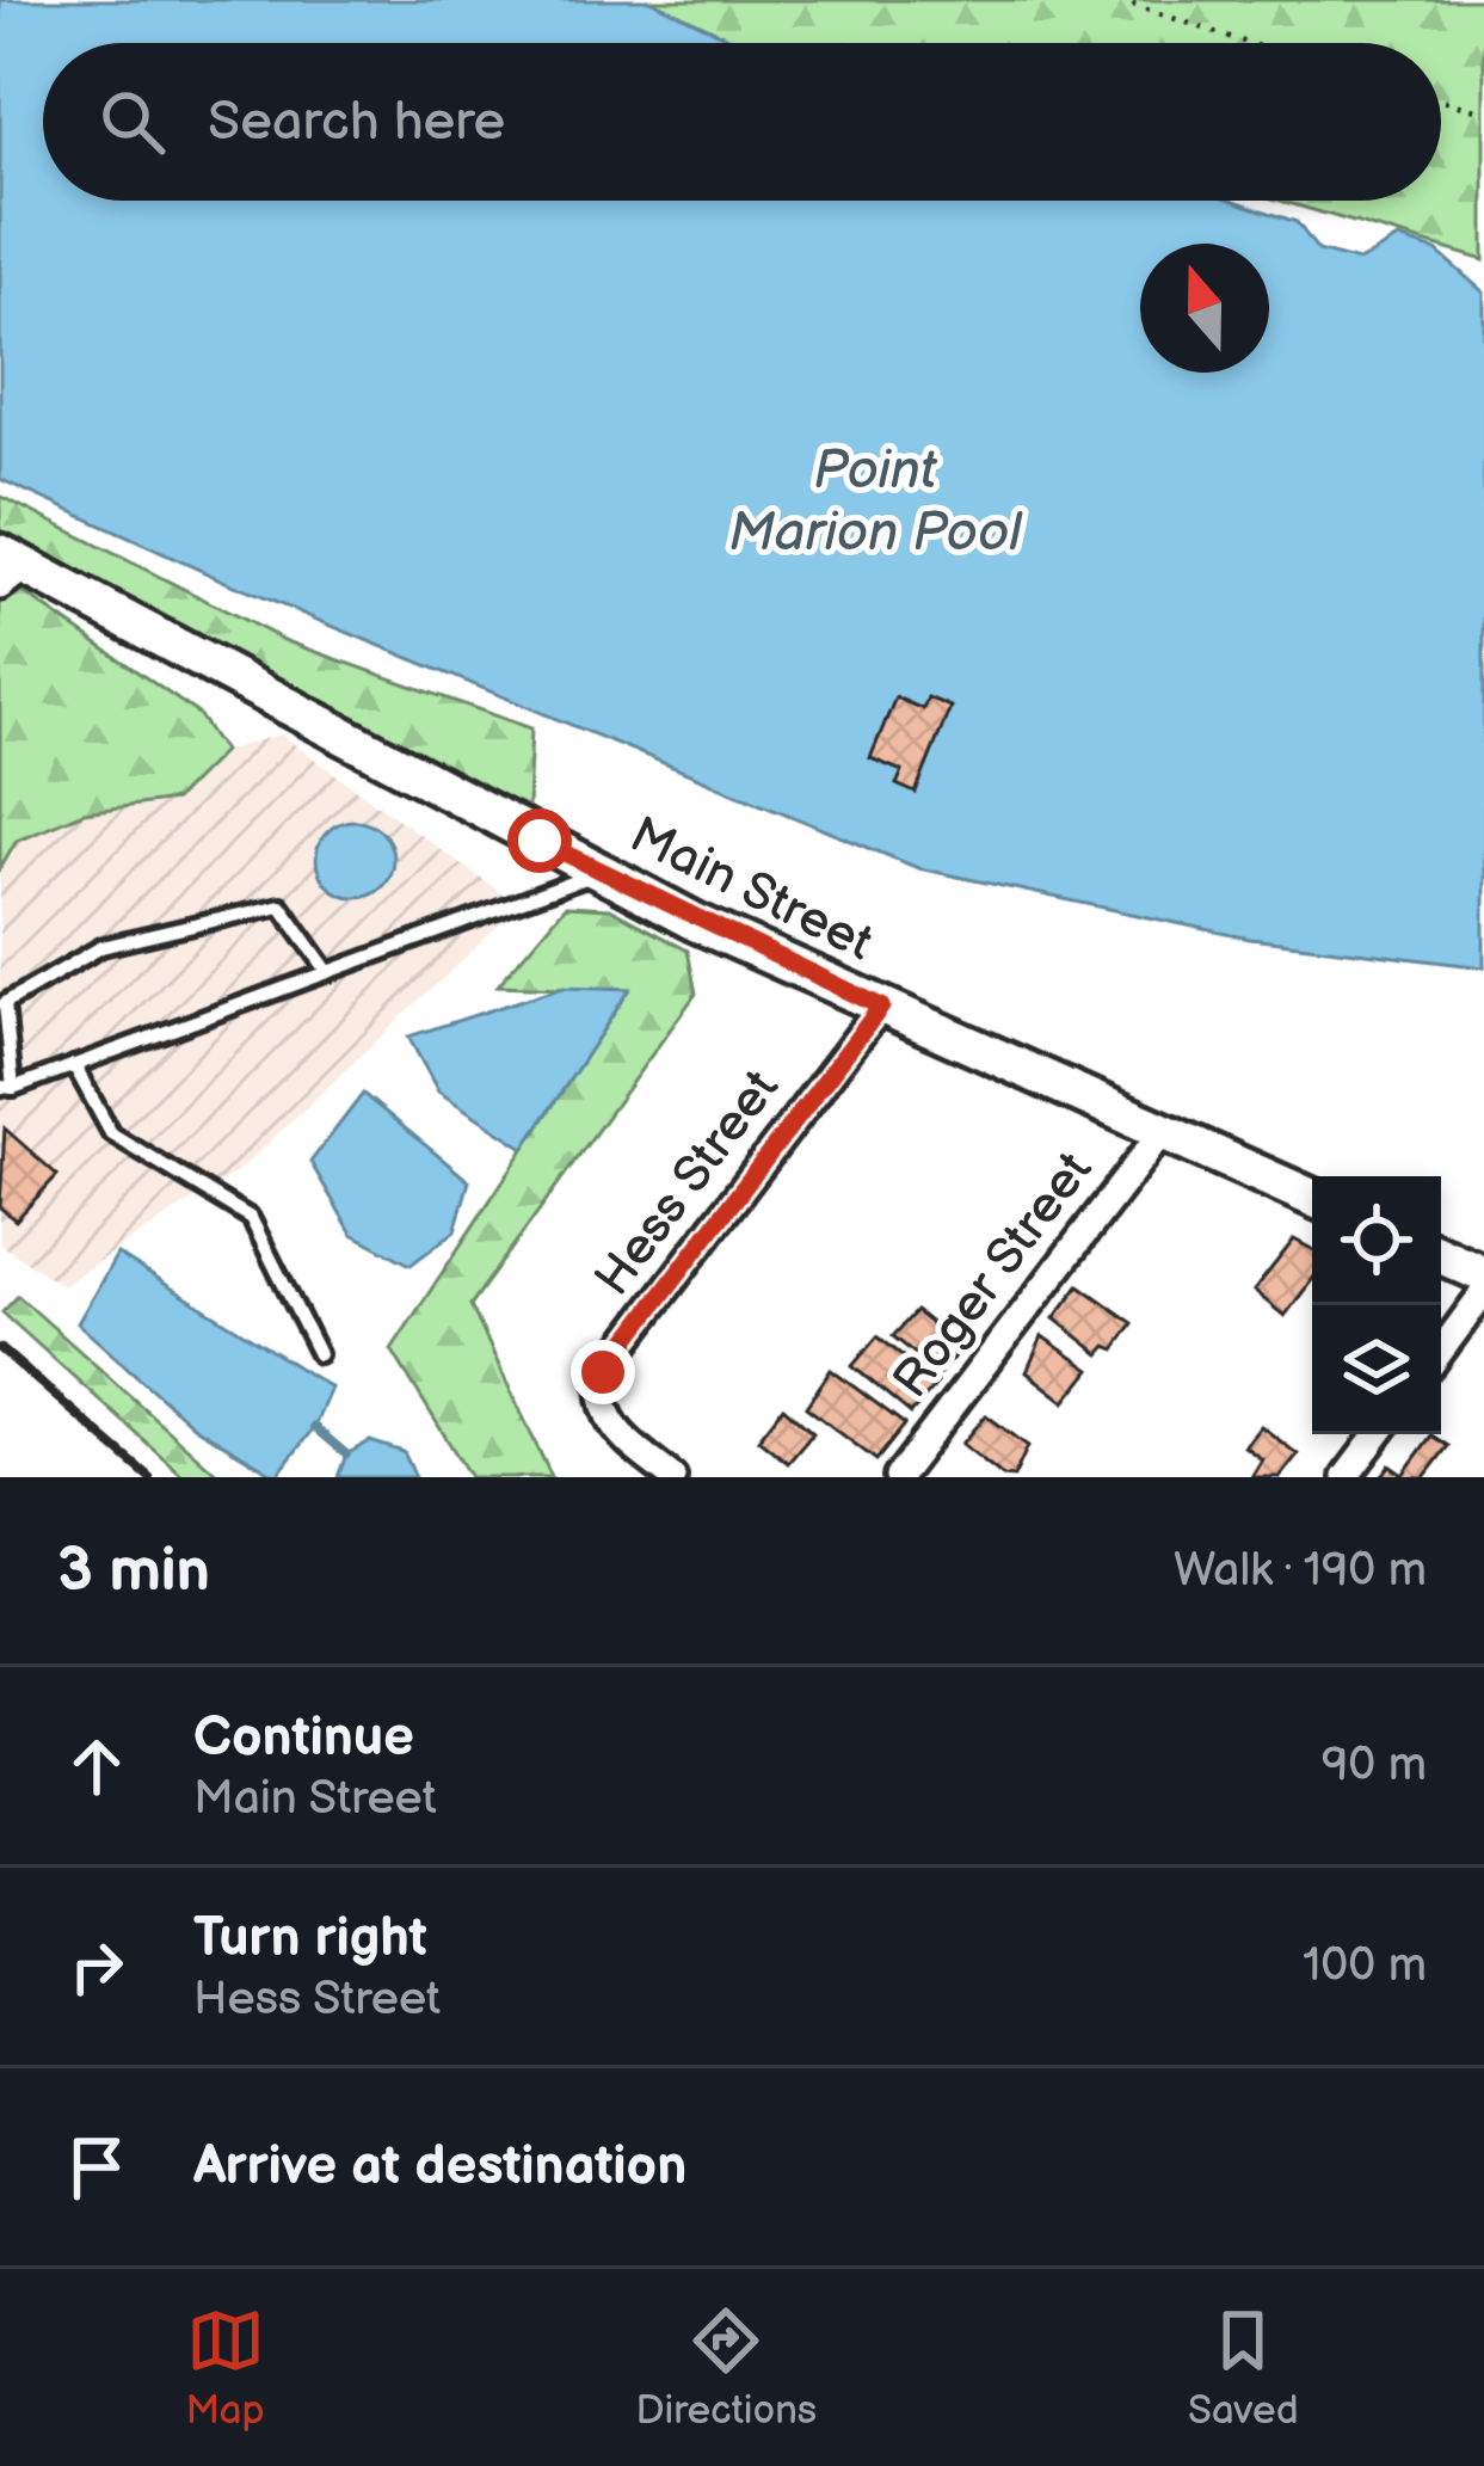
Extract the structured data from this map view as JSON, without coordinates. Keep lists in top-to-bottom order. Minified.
{"streets":{"main road":["Main Street"],"street":["Hess Street","Roger Street"]},"crossings":[["Main Street","Hess Street"],["Main Street","Roger Street"]],"water":["Point Marion Pool"],"north":"top","page":{"search":"Search here","heading":["3 min","Walk · 190 m"],"list":[["Continue","Main Street","90 m"],["Turn right","Hess Street","100 m"],"Arrive at destination"],"nav":["Map","Directions","Saved"]}}
